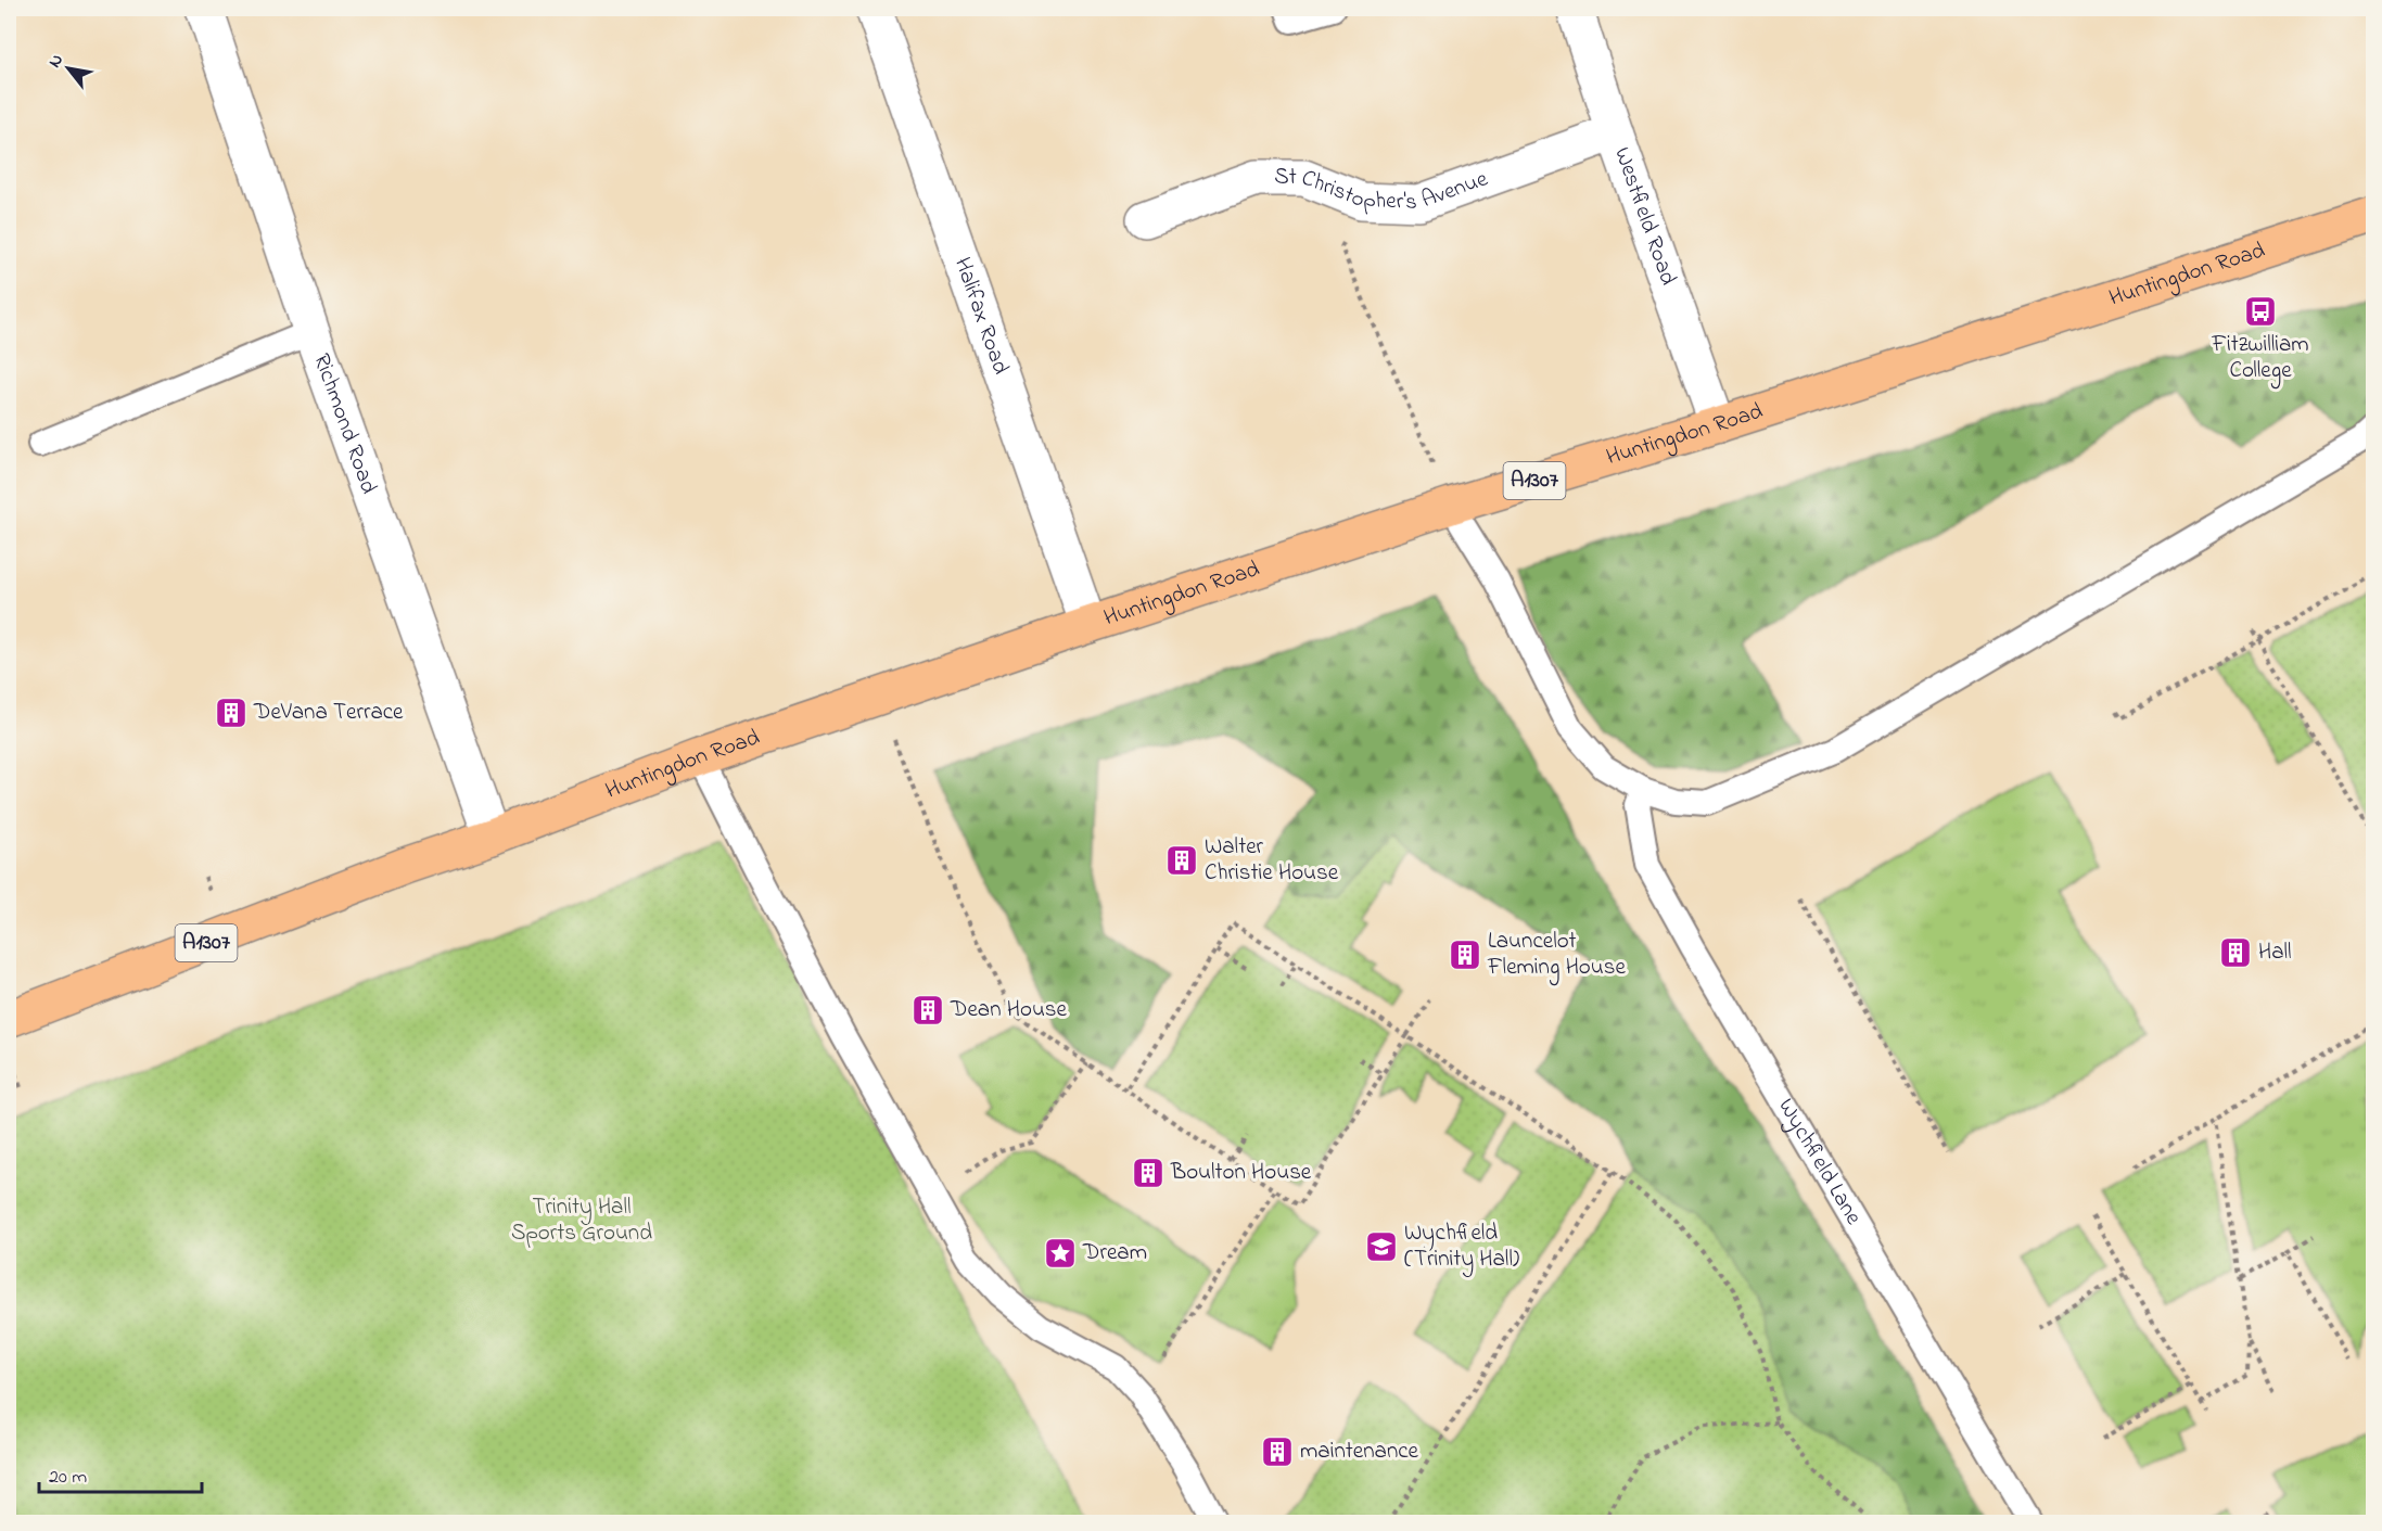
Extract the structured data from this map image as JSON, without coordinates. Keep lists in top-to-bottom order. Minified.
{"streets":{"main road":["Huntingdon Road","A1307"],"street":["St Christopher's Avenue","Westfield Road","Halifax Road","Richmond Road"],"lane":["Wychfield Lane"]},"crossings":[["St Christopher's Avenue","Westfield Road"],["Westfield Road","Huntingdon Road"],["Huntingdon Road","Halifax Road"],["Huntingdon Road","Richmond Road"]],"parks":["Trinity Hall Sports Ground"],"places":{"bus stop":["Fitzwilliam College"],"building":["DeVana Terrace","Walter Christie House","Hall","Launcelot Fleming House","Dean House","Boulton House","maintenance"],"school or university":["Wychfield (Trinity Hall)"],"place":["Dream"]},"scale_bar":"20 m","north":"top left"}
